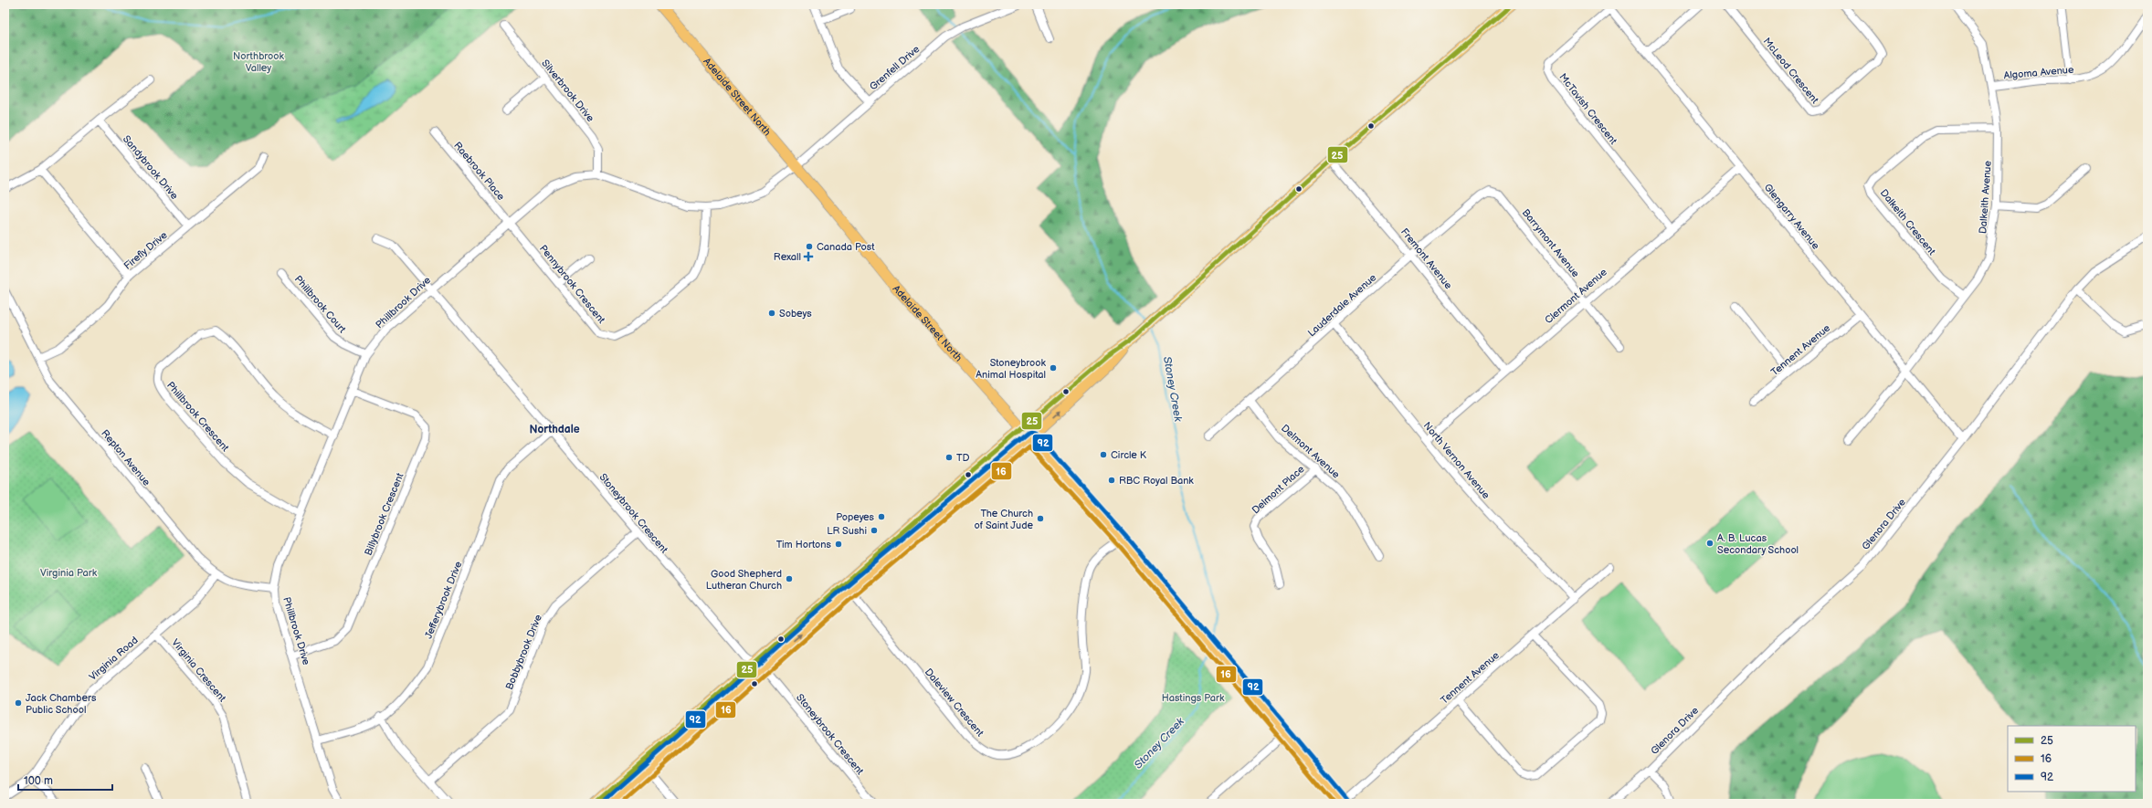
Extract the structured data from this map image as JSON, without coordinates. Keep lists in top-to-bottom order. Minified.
{"streets":{"main road":["Adelaide Street North"],"street":["Grenfell Drive","McLeod Crescent","Algoma Avenue","Silverbrook Drive","McTavish Crescent","Sandybrook Drive","Raebrook Place","Dalkeith Avenue","Glengarry Avenue","Dalkeith Crescent","Barrymont Avenue","Firefly Drive","Fremont Avenue","Pennybrook Crescent","Clermont Avenue","Phillbrook Drive","Phillbrook Court","Lauderdale Avenue","Tennent Avenue","Phillbrook Crescent","Delmont Avenue","Repton Avenue","North Vernon Avenue","Delmont Place","Stoneybrook Crescent","Billybrook Crescent","Glenora Drive","Jefferybrook Drive","Bobbybrook Drive","Virginia Road","Virginia Crescent","Daleview Crescent"]},"crossings":[["Grenfell Drive","Adelaide Street North"],["Grenfell Drive","Phillbrook Drive"],["Algoma Avenue","Dalkeith Avenue"],["Silverbrook Drive","Phillbrook Drive"],["Adelaide Street North","Phillbrook Drive"],["Adelaide Street North","Tennent Avenue"],["Adelaide Street North","Daleview Crescent"],["McTavish Crescent","Glengarry Avenue"],["McTavish Crescent","Clermont Avenue"],["Sandybrook Drive","Firefly Drive"],["Raebrook Place","Pennybrook Crescent"],["Raebrook Place","Phillbrook Drive"],["Dalkeith Avenue","Glengarry Avenue"],["Dalkeith Avenue","Dalkeith Crescent"],["Glengarry Avenue","Clermont Avenue"],["Glengarry Avenue","Tennent Avenue"],["Glengarry Avenue","Glenora Drive"],["Barrymont Avenue","Clermont Avenue"],["Barrymont Avenue","Lauderdale Avenue"],["Firefly Drive","Repton Avenue"],["Fremont Avenue","Clermont Avenue"],["Fremont Avenue","Lauderdale Avenue"],["Pennybrook Crescent","Phillbrook Drive"],["Clermont Avenue","North Vernon Avenue"],["Phillbrook Drive","Phillbrook Court"],["Phillbrook Drive","Phillbrook Crescent"],["Phillbrook Drive","Repton Avenue"],["Phillbrook Drive","Stoneybrook Crescent"],["Phillbrook Drive","Billybrook Crescent"],["Phillbrook Drive","Jefferybrook Drive"],["Lauderdale Avenue","Delmont Avenue"],["Lauderdale Avenue","North Vernon Avenue"],["Tennent Avenue","North Vernon Avenue"],["Delmont Avenue","Delmont Place"],["Repton Avenue","Virginia Road"],["Stoneybrook Crescent","Jefferybrook Drive"],["Stoneybrook Crescent","Bobbybrook Drive"],["Virginia Road","Virginia Crescent"]],"districts":["Northdale"],"water":["Stoney Creek"],"parks":["Northbrook Valley","Virginia Park","Hastings Park"],"places":{"other":["Canada Post","Sobeys","Stoneybrook Animal Hospital","Circle K","TD","RBC Royal Bank","Popeyes","The Church of Saint Jude","LR Sushi","A. B. Lucas Secondary School","Tim Hortons","Good Shepherd Lutheran Church","Jack Chambers Public School"],"health":["Rexall"]},"lines":["transit line 25","transit line 92","transit line 16"],"legend":["25","16","92"],"scale_bar":"100 m"}
